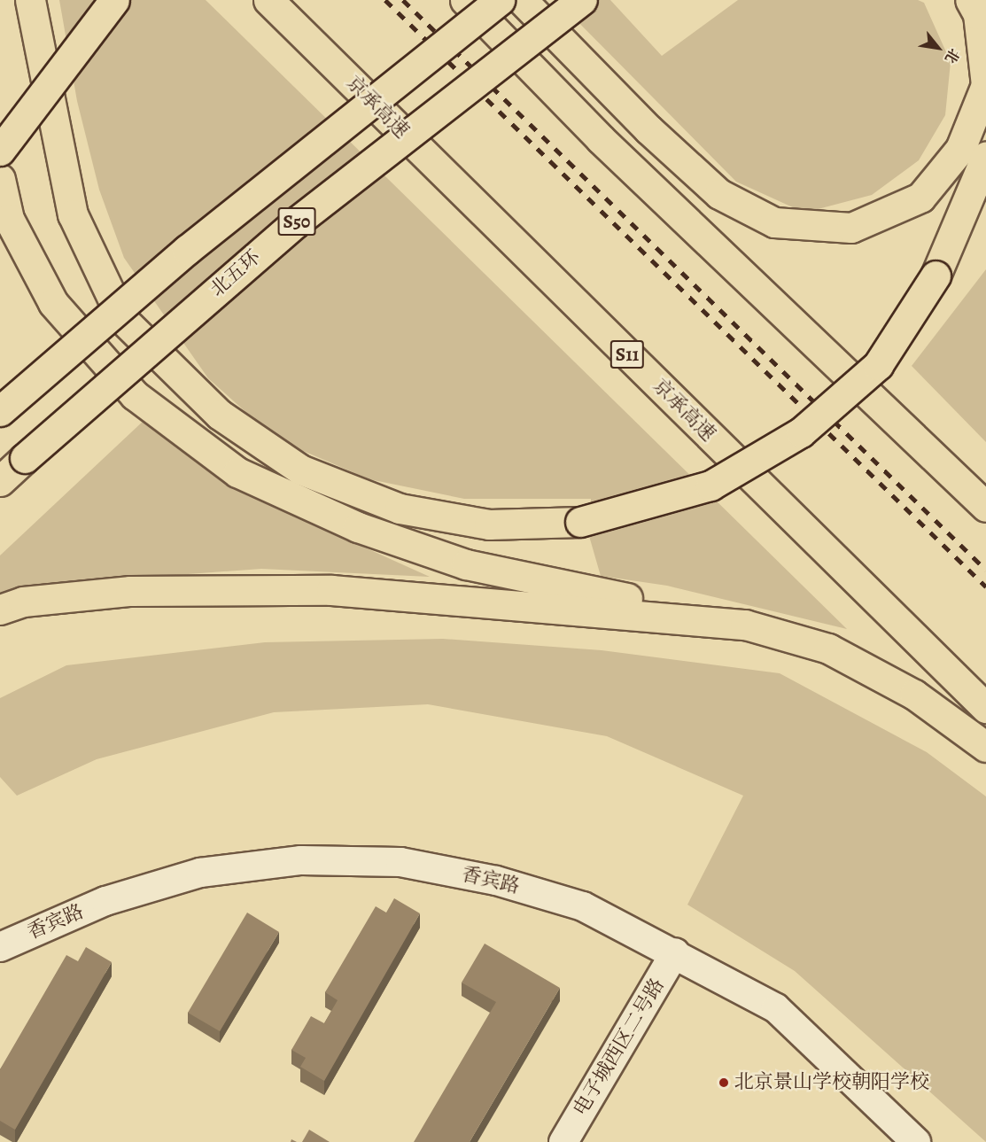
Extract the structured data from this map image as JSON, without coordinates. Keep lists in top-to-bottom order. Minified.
{"streets":{"highway":["京承高速","S50","北五环","S11"],"street":["香宾路","电子城西区二号路"]},"crossings":[["香宾路","电子城西区二号路"]],"places":["北京景山学校朝阳学校"],"north":"bottom right"}
